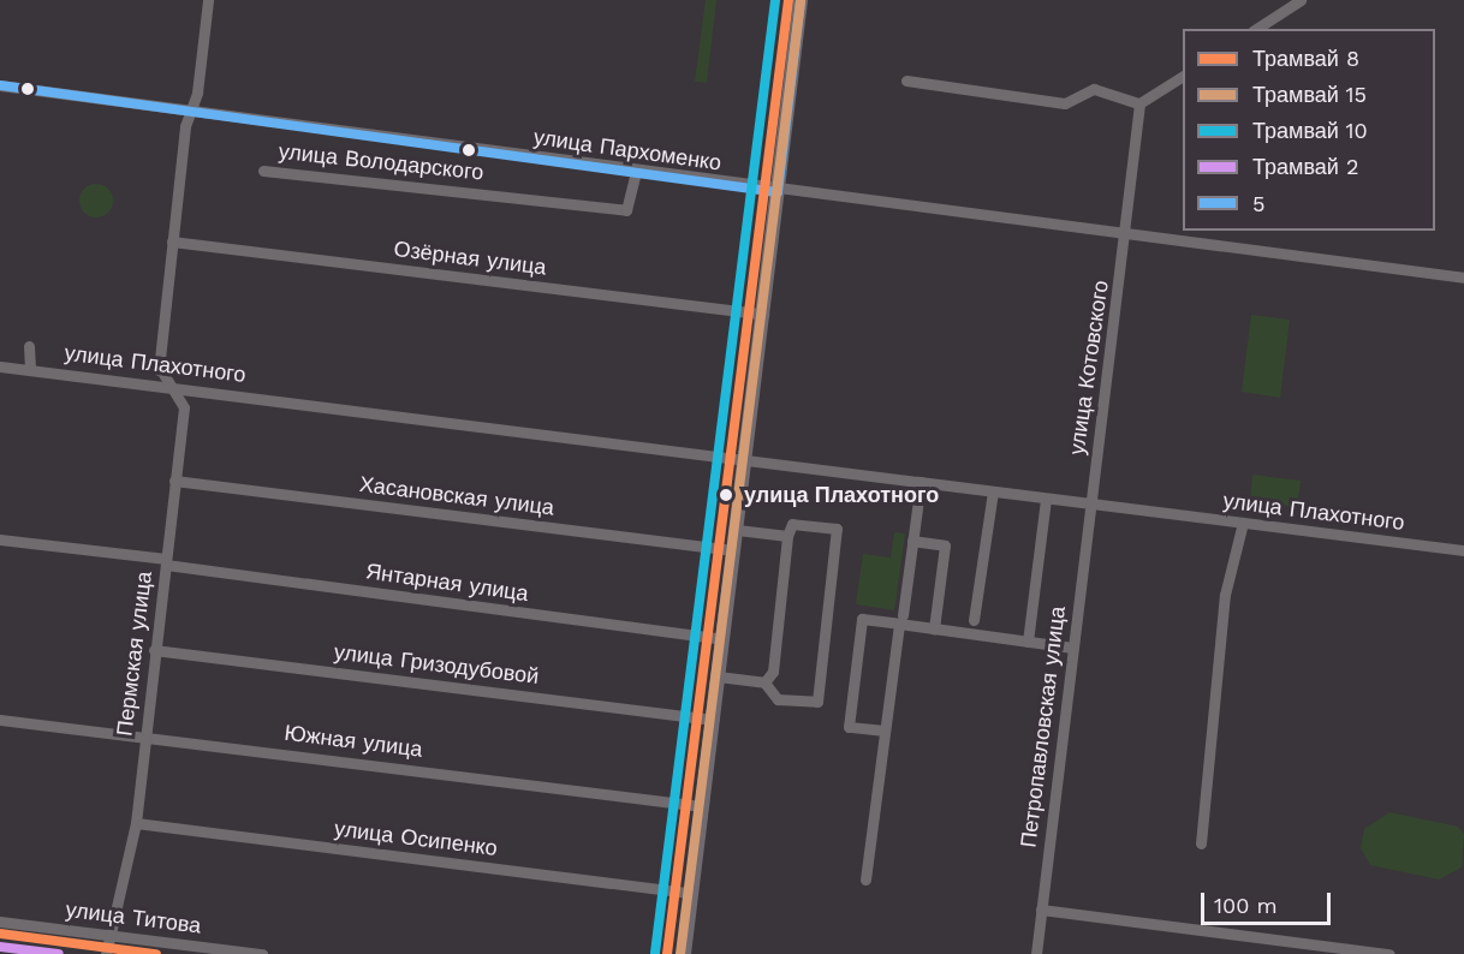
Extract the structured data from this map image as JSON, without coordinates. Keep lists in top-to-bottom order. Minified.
{"streets":{"street":["улица Пархоменко","улица Володарского","Озёрная улица","улица Плахотного","улица Котовского","Хасановская улица","Янтарная улица","Пермская улица","улица Гризодубовой","Петропавловская улица","Южная улица","улица Осипенко","улица Титова"]},"crossings":[["улица Пархоменко","улица Володарского"],["улица Пархоменко","улица Котовского"],["улица Плахотного","улица Котовского"],["улица Плахотного","Пермская улица"],["улица Плахотного","Петропавловская улица"],["улица Котовского","Петропавловская улица"],["Хасановская улица","Пермская улица"],["Янтарная улица","Пермская улица"],["Пермская улица","улица Гризодубовой"],["Пермская улица","Южная улица"],["Пермская улица","улица Осипенко"],["Пермская улица","улица Титова"]],"places":["улица Плахотного"],"lines":["tram line 8","tram line 10","transit line 5","tram line 15","tram line 2"],"legend":["Трамвай 8","Трамвай 15","Трамвай 10","Трамвай 2","5"],"scale_bar":"100 m"}
